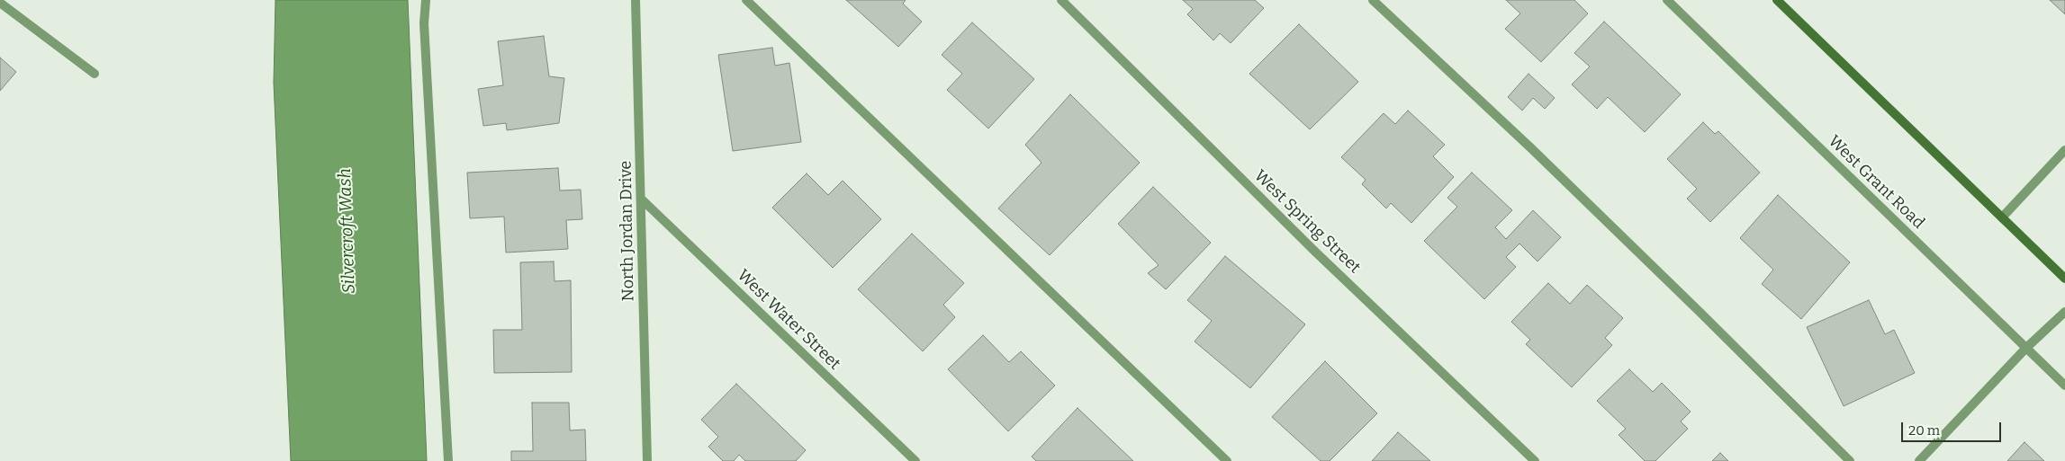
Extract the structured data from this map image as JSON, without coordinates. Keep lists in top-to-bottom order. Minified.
{"streets":{"street":["West Grant Road","West Spring Street","North Jordan Drive","West Water Street"]},"crossings":[["North Jordan Drive","West Water Street"]],"water":["Silvercroft Wash"],"scale_bar":"20 m"}
